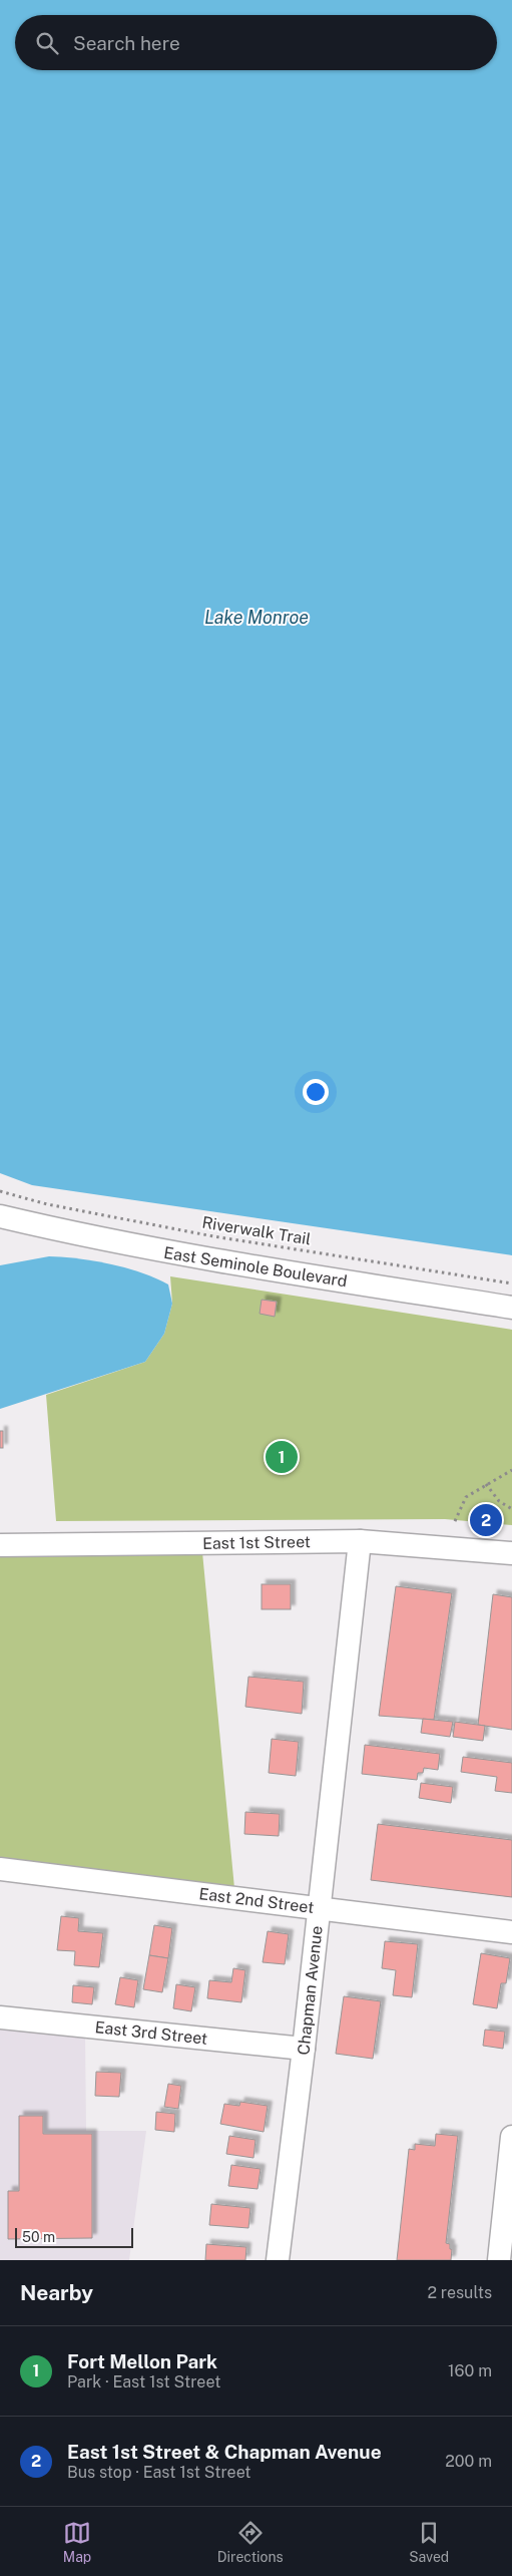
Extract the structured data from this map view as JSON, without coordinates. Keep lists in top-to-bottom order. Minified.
{"streets":{"street":["East Seminole Boulevard","East 1st Street","East 2nd Street","Chapman Avenue","East 3rd Street"],"path":["Riverwalk Trail"]},"crossings":[["East 1st Street","Chapman Avenue"],["East 2nd Street","Chapman Avenue"],["Chapman Avenue","East 3rd Street"]],"water":["Lake Monroe"],"scale_bar":"50 m","page":{"search":"Search here","pins":["1","2"],"scale":"50 m","heading":["Nearby","2 results"],"list":[{"mark":"1","name":"Fort Mellon Park","note":"Park · East 1st Street","value":"160 m"},{"mark":"2","name":"East 1st Street & Chapman Avenue","note":"Bus stop · East 1st Street","value":"200 m"}],"nav":["Map","Directions","Saved"]}}
